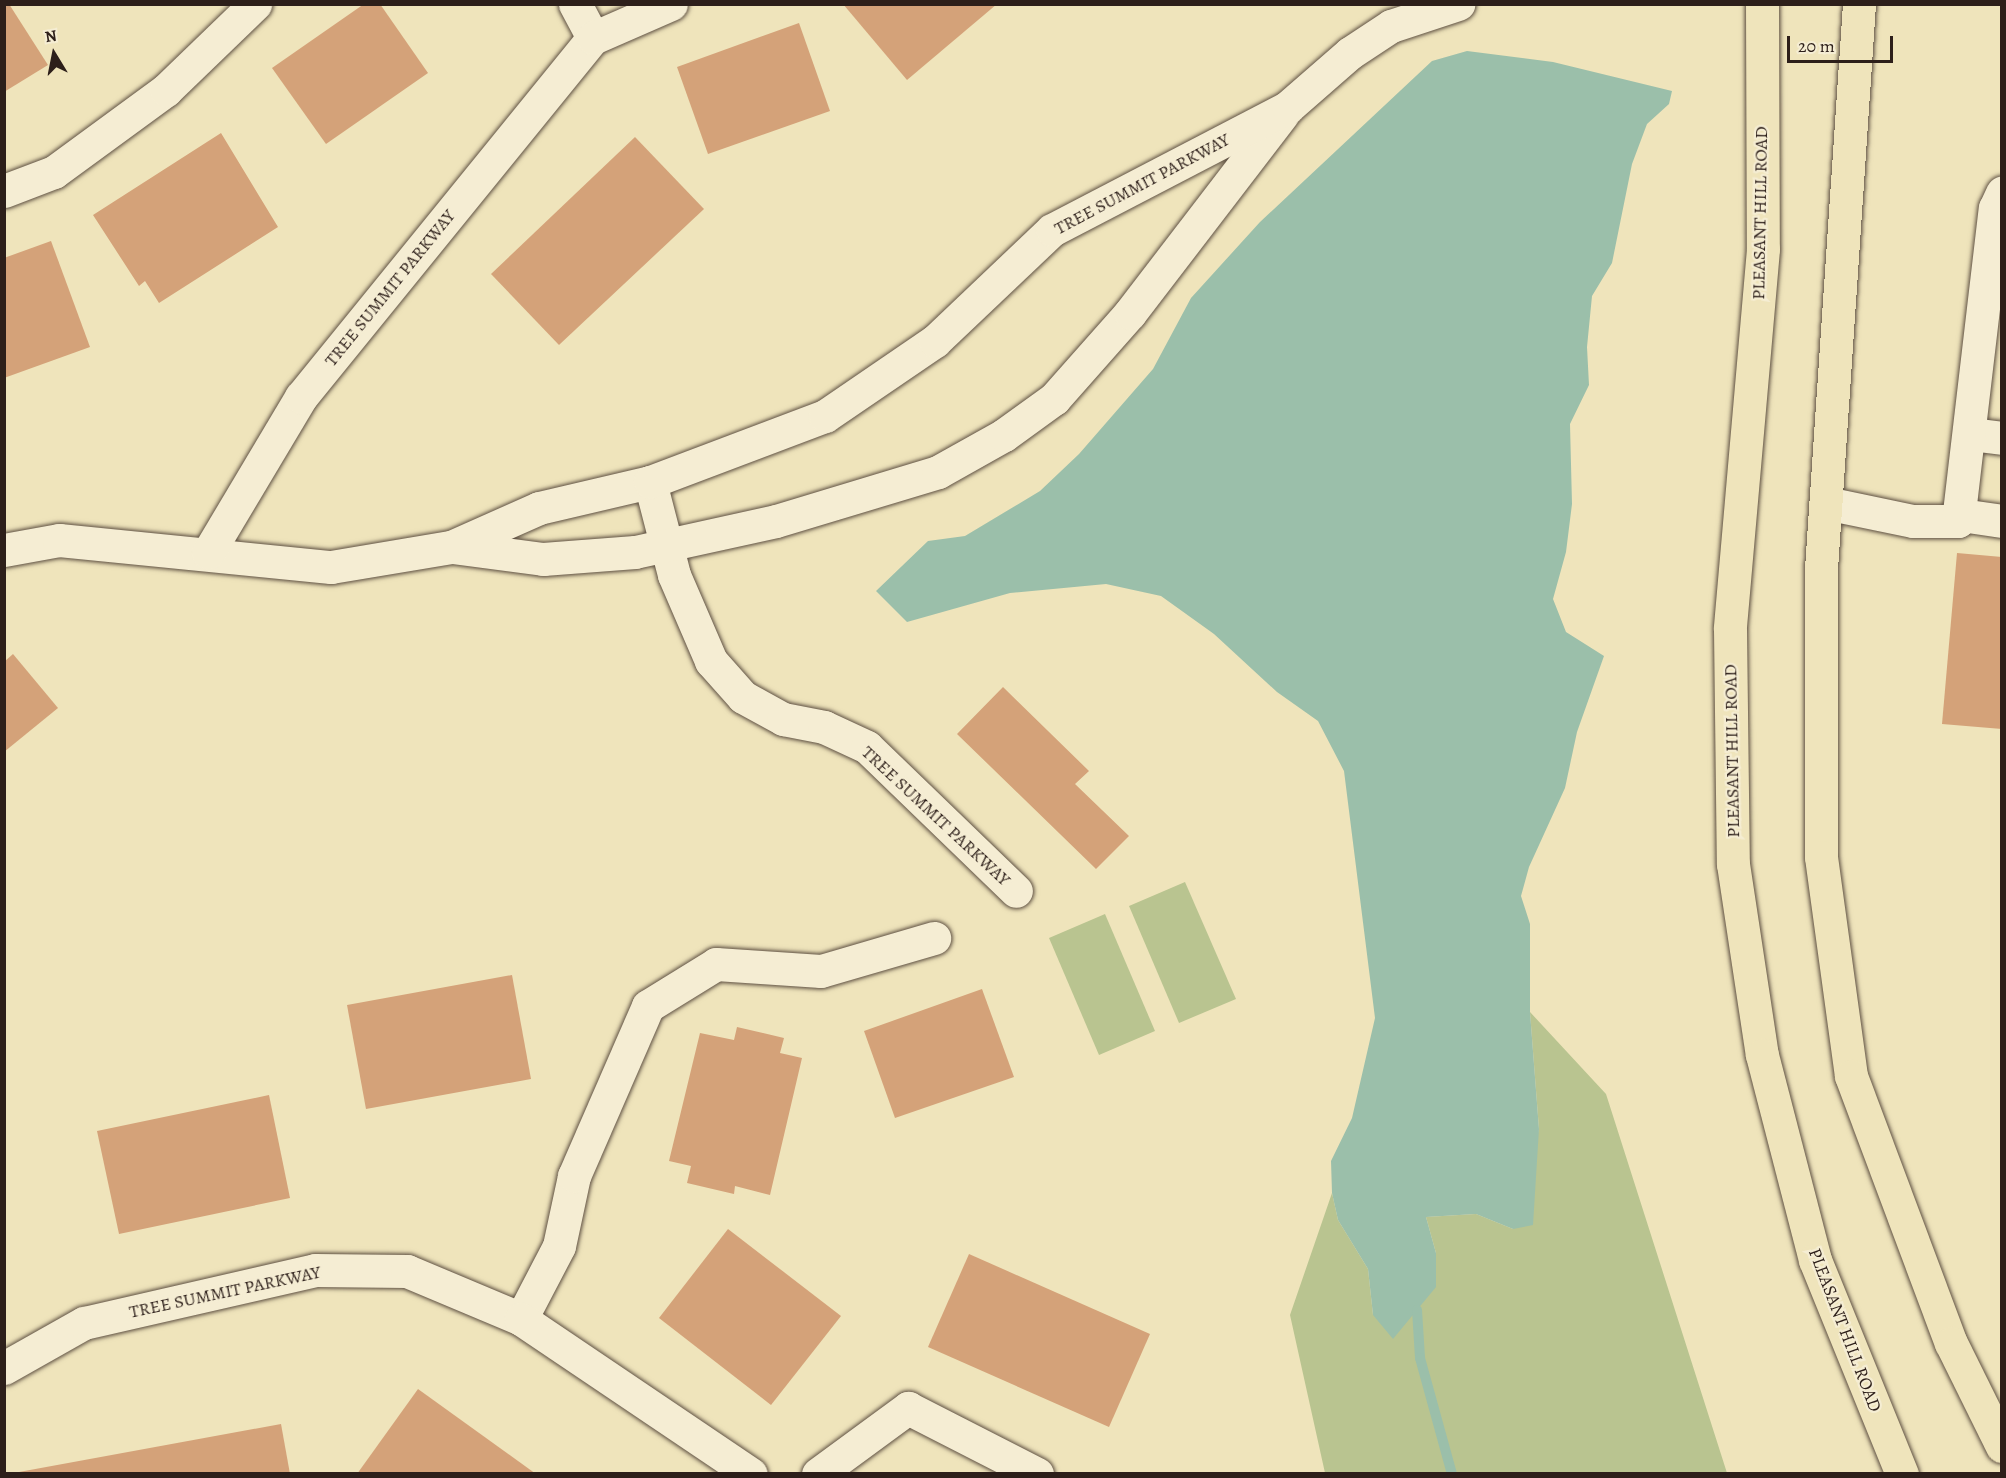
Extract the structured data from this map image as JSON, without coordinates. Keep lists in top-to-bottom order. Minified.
{"streets":{"highway":["PLEASANT HILL ROAD"],"street":["TREE SUMMIT PARKWAY"]},"scale_bar":"20 m","north":"top"}
